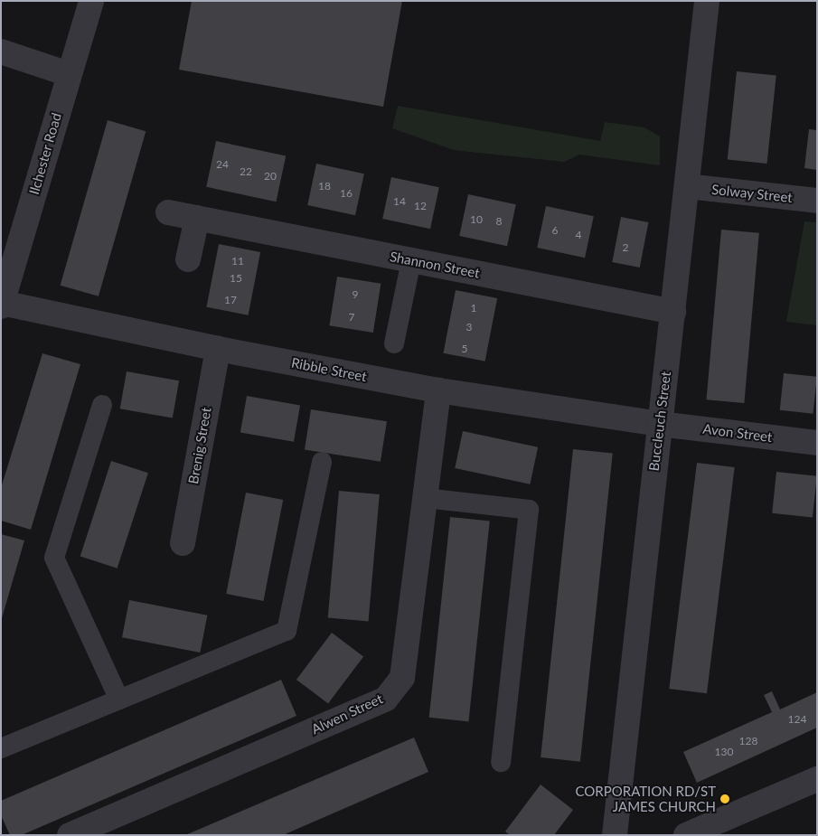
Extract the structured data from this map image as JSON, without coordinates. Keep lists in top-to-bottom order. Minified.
{"streets":{"street":["Ilchester Road","Solway Street","Shannon Street","Ribble Street","Buccleuch Street","Avon Street","Brenig Street","Alwen Street"]},"crossings":[["Ilchester Road","Ribble Street"],["Solway Street","Buccleuch Street"],["Shannon Street","Buccleuch Street"],["Ribble Street","Buccleuch Street"],["Ribble Street","Avon Street"],["Ribble Street","Brenig Street"],["Ribble Street","Alwen Street"],["Buccleuch Street","Avon Street"]],"places":["CORPORATION RD/ST JAMES CHURCH"],"house_numbers":["24","22","20","18","16","14","12","10","8","6","4","2","11","15","9","17","1","7","3","5","124","128","130"]}
